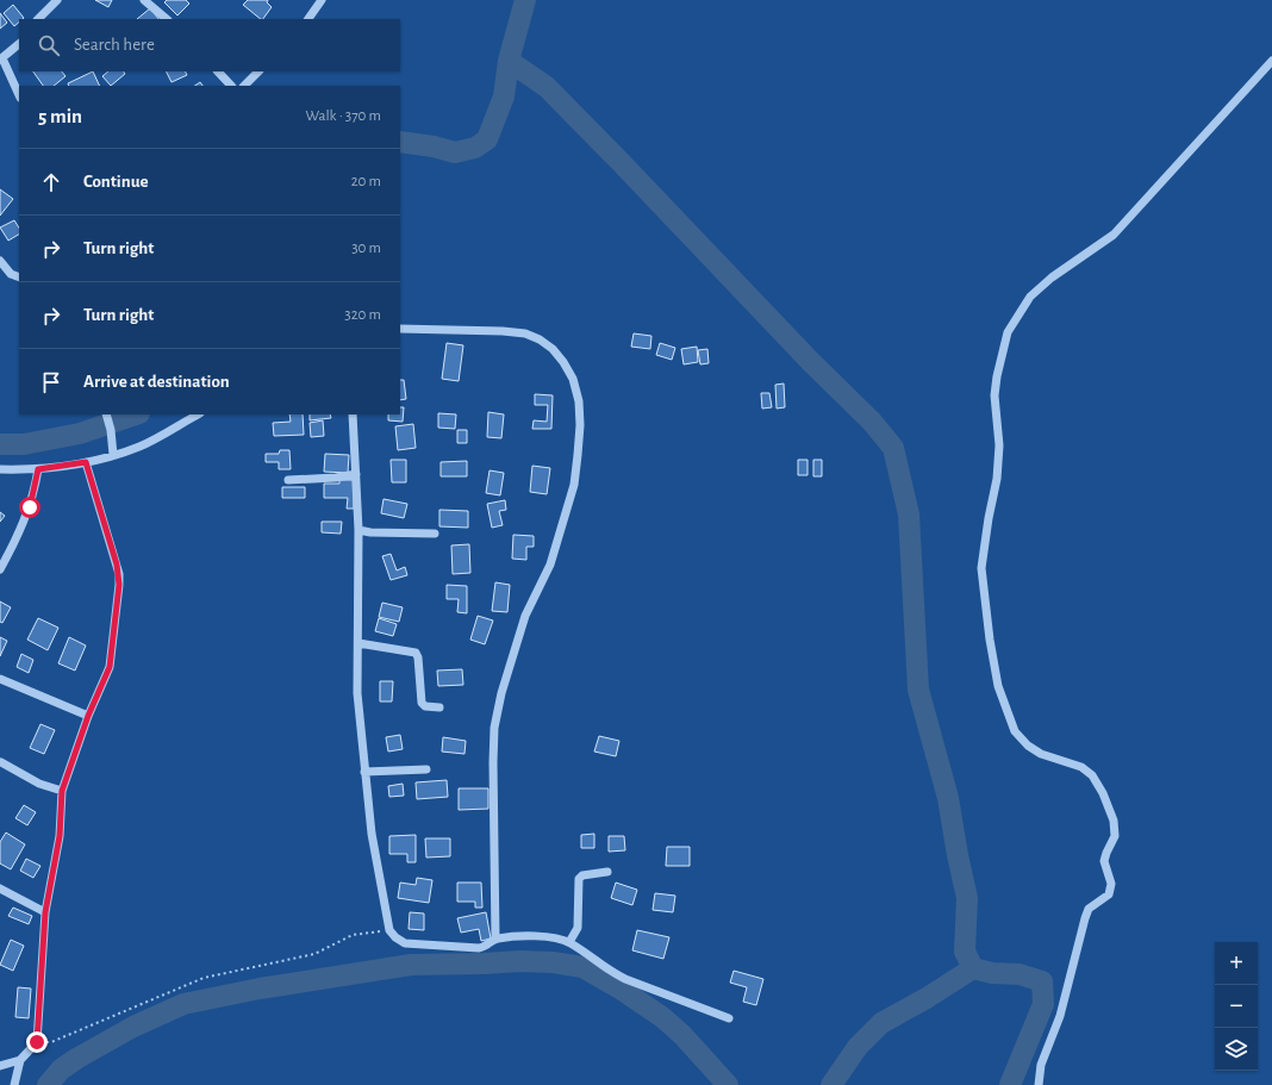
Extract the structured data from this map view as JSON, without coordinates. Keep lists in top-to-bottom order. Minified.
{"page":{"search":"Search here","heading":["5 min","Walk · 370 m"],"list":[["Continue","20 m"],["Turn right","30 m"],["Turn right","320 m"],"Arrive at destination"],"map_buttons":["+","−"]}}
